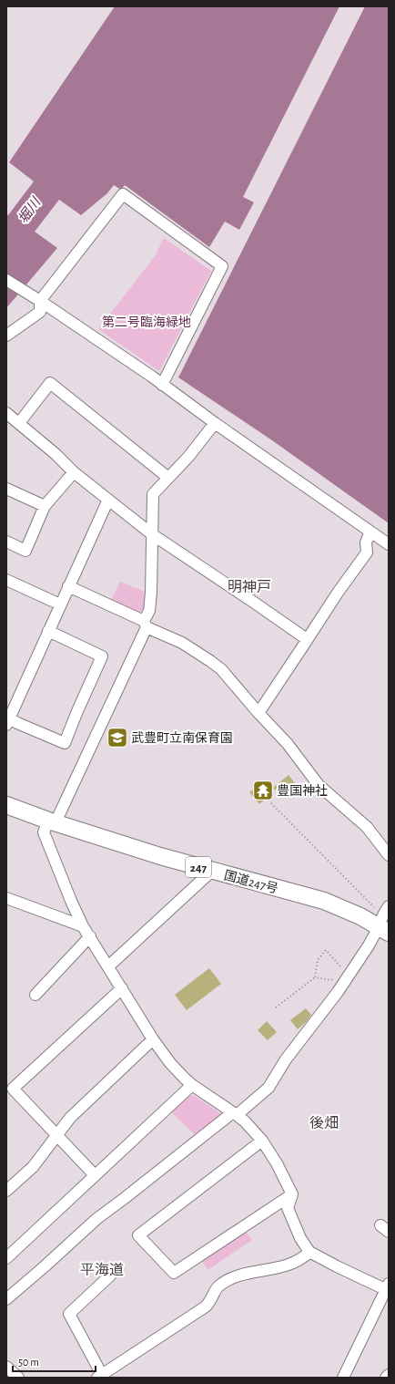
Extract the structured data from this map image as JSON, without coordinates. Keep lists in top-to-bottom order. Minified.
{"streets":{"highway":["247","国道247号"]},"districts":["明神戸","後畑","平海道"],"water":["堀川"],"parks":["第二号臨海緑地"],"places":{"school or university":["武豊町立南保育園"],"temple":["豊国神社"]},"scale_bar":"50 m"}
